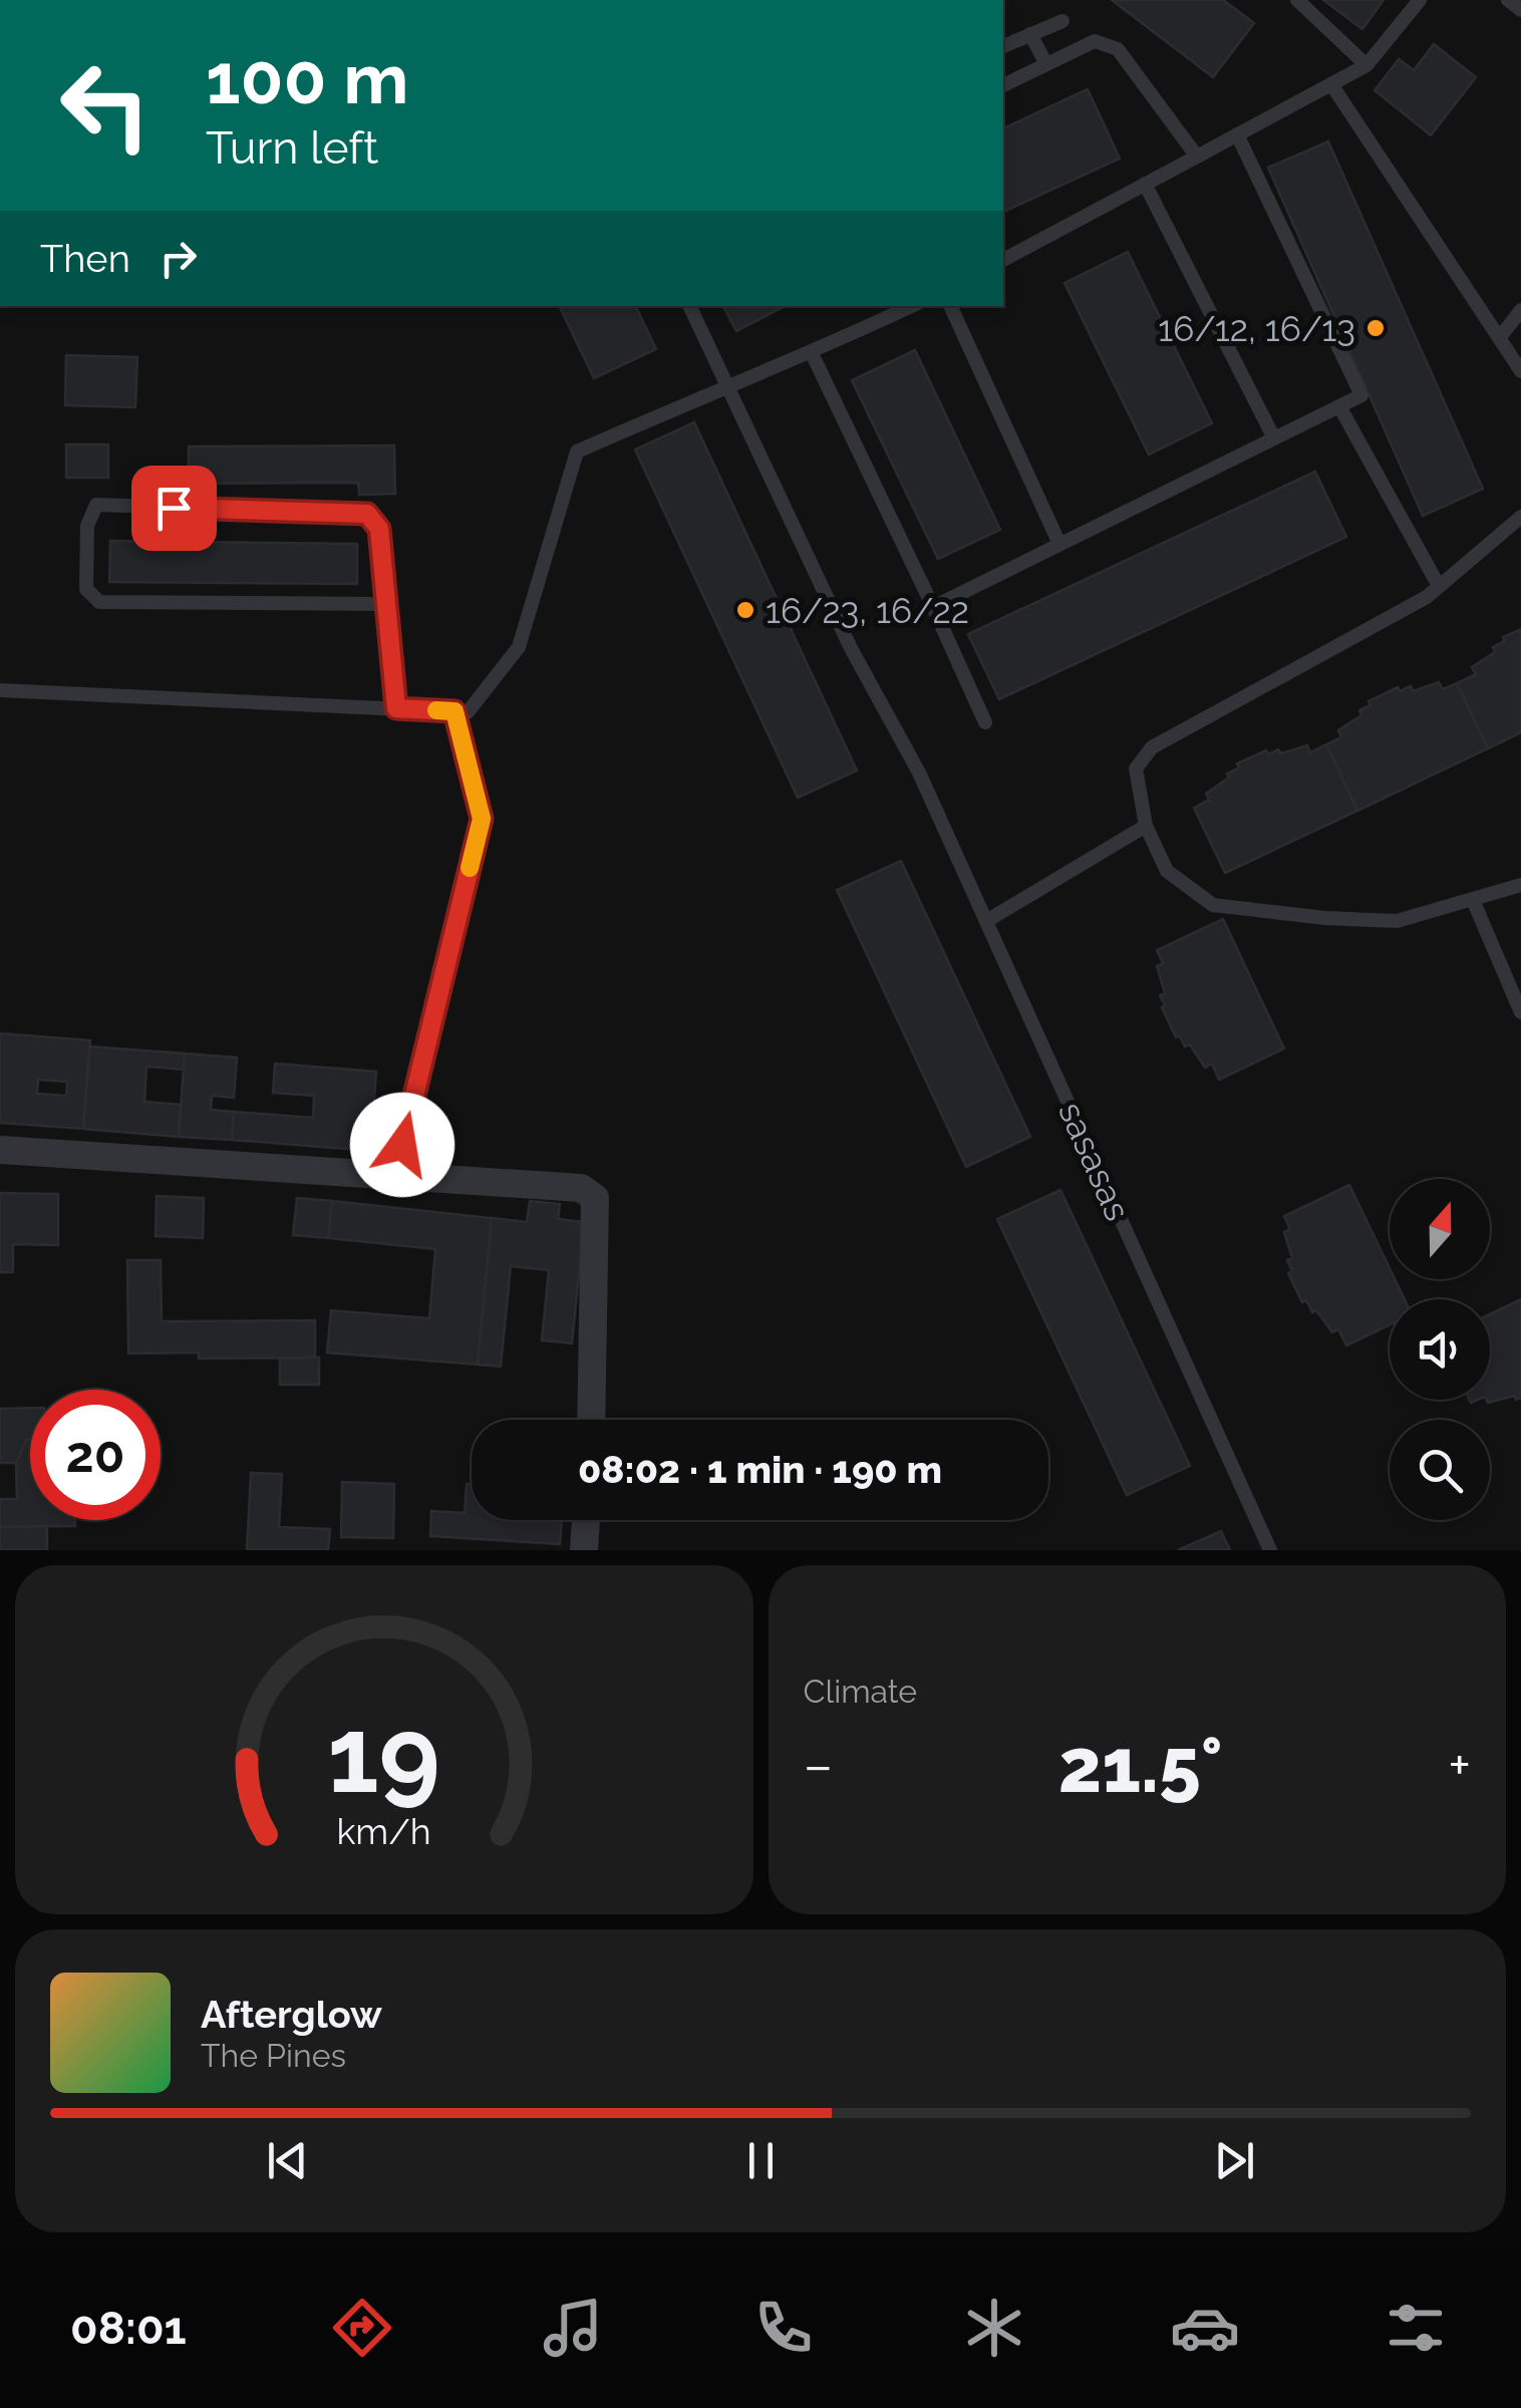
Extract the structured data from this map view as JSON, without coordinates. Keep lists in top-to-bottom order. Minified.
{"streets":{"lane":["sasasas"]},"places":["16/12, 16/13","16/23, 16/22"],"north":"top","page":{"turn":["100 m","Turn left"],"then":"Then","limit":"20","trip":"08:02 · 1 min · 190 m","tile":"Climate","heat":["−","21.5°","+"],"song":["Afterglow","The Pines"],"tabs":"08:01","gauge":["19","km/h"]}}
